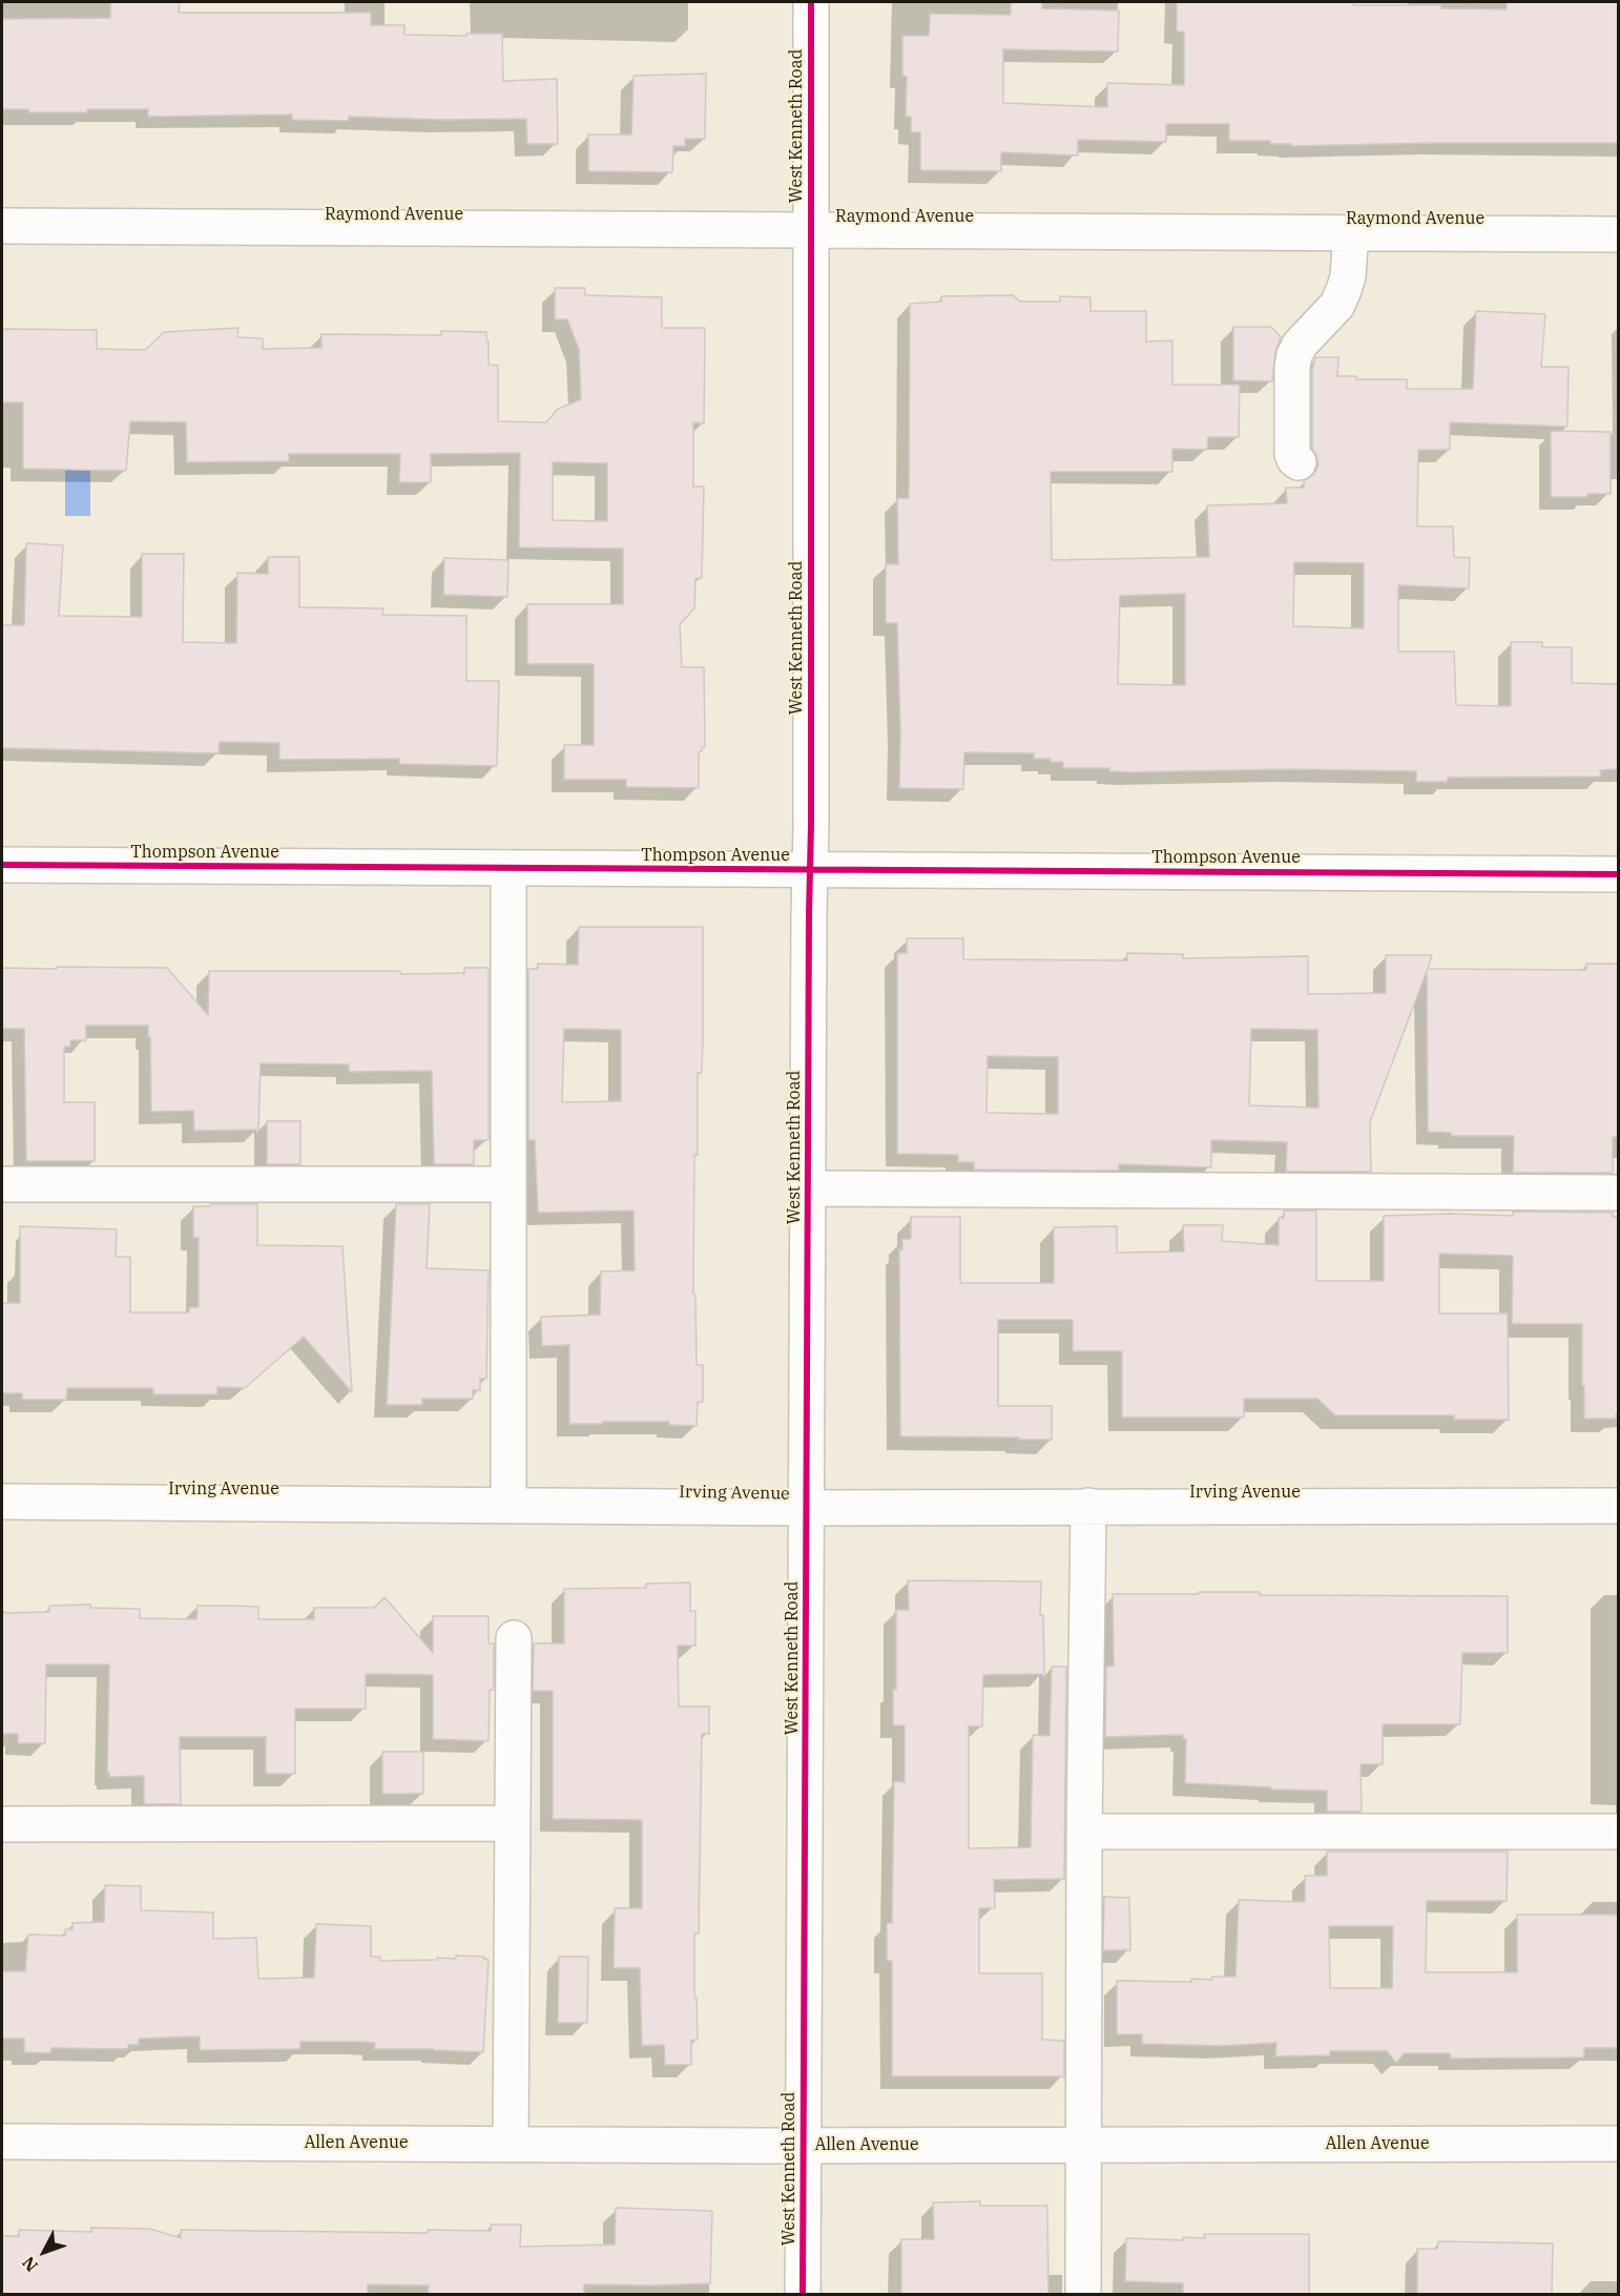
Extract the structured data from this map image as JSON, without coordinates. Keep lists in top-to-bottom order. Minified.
{"streets":{"street":["West Kenneth Road","Raymond Avenue","Thompson Avenue","Irving Avenue","Allen Avenue"]},"crossings":[["West Kenneth Road","Raymond Avenue"],["West Kenneth Road","Thompson Avenue"],["West Kenneth Road","Irving Avenue"],["West Kenneth Road","Allen Avenue"]],"north":"bottom left"}
